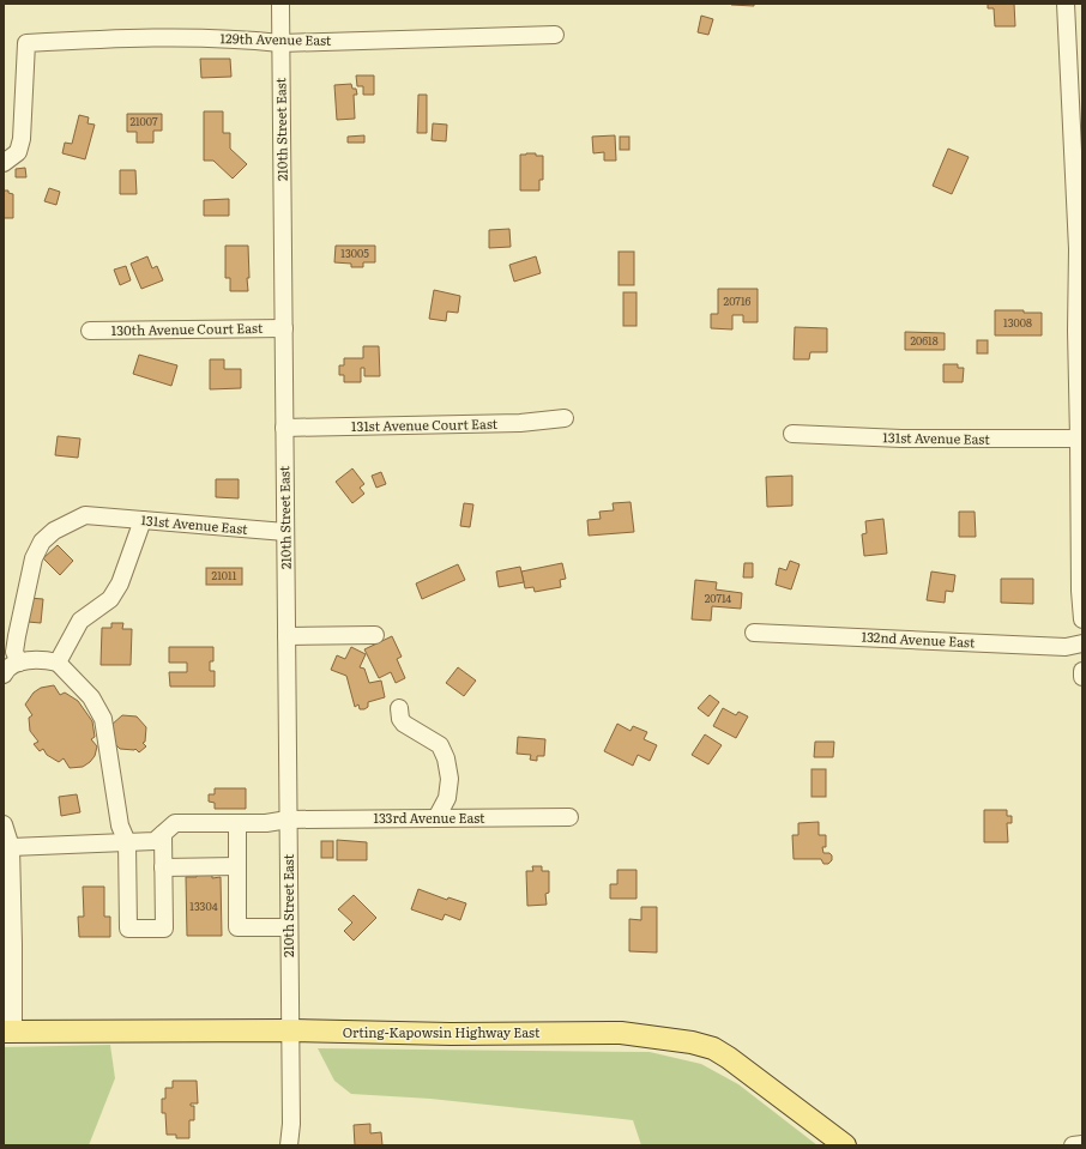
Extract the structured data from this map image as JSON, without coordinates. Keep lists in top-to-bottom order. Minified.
{"streets":{"main road":["Orting-Kapowsin Highway East"],"street":["129th Avenue East","210th Street East","130th Avenue Court East","131st Avenue Court East","131st Avenue East","132nd Avenue East","133rd Avenue East"]},"crossings":[["129th Avenue East","210th Street East"],["210th Street East","130th Avenue Court East"],["210th Street East","131st Avenue Court East"],["210th Street East","131st Avenue East"],["210th Street East","133rd Avenue East"],["210th Street East","Orting-Kapowsin Highway East"]],"house_numbers":["21007","13005","20716","13008","20618","21011","20714","13304"]}
